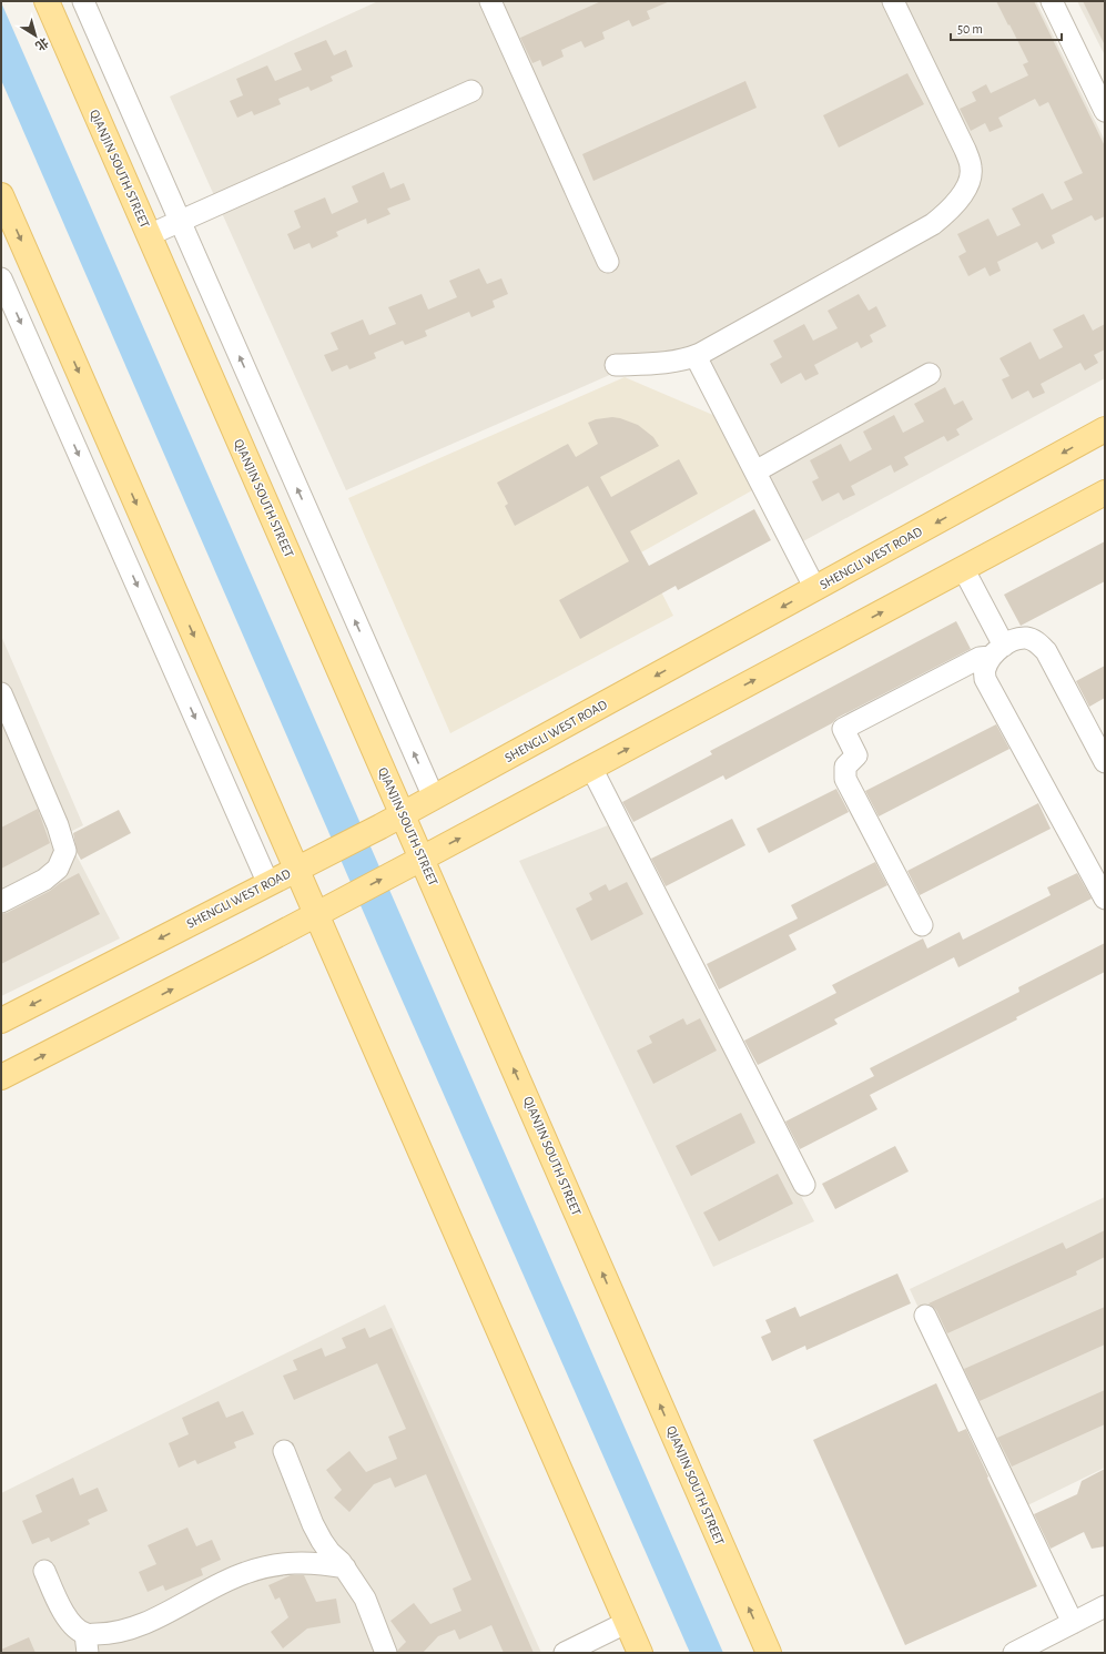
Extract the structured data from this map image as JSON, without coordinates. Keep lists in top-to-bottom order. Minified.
{"streets":{"main road":["QIANJIN SOUTH STREET","SHENGLI WEST ROAD"]},"crossings":[["QIANJIN SOUTH STREET","SHENGLI WEST ROAD"]],"scale_bar":"50 m","north":"bottom right"}
